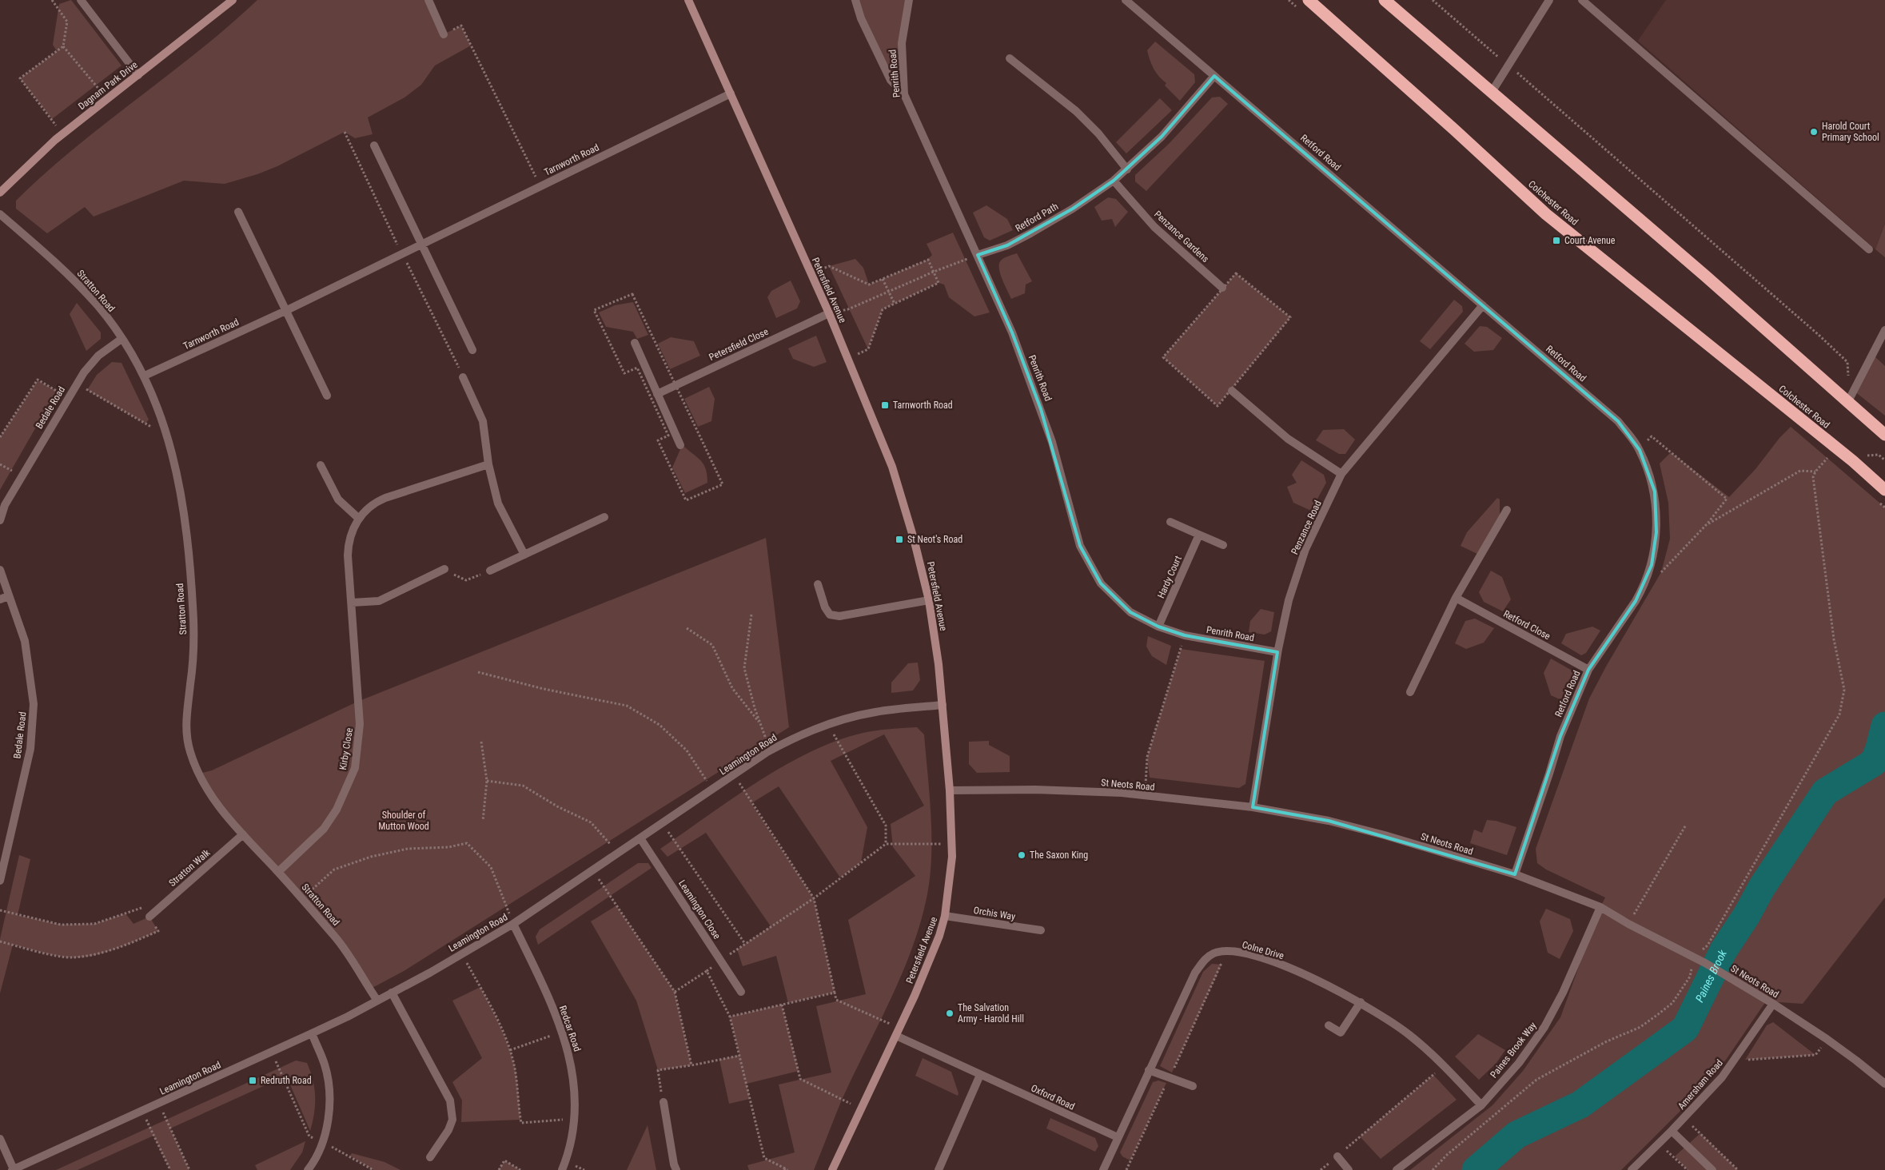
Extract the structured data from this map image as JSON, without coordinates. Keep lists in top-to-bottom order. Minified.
{"streets":{"highway":["Colchester Road"],"street":["Penrith Road","Dagnam Park Drive","Retford Road","Tarnworth Road","Retford Path","Penzance Gardens","Petersfield Avenue","Stratton Road","Petersfield Close","Bedale Road","Penzance Road","Hardy Court","Retford Close","Kirby Close","Leamington Road","St Neots Road","Stratton Walk","Leamington Close","Orchis Way","Colne Drive","Redcar Road","Paines Brook Way","Amersham Road","Oxford Road"]},"crossings":[["Penrith Road","Retford Path"],["Penrith Road","Penzance Road"],["Penrith Road","Hardy Court"],["Retford Road","Retford Path"],["Retford Road","Penzance Road"],["Retford Road","Retford Close"],["Retford Road","St Neots Road"],["Tarnworth Road","Petersfield Avenue"],["Tarnworth Road","Stratton Road"],["Retford Path","Penzance Gardens"],["Petersfield Avenue","Petersfield Close"],["Petersfield Avenue","Leamington Road"],["Petersfield Avenue","St Neots Road"],["Petersfield Avenue","Orchis Way"],["Petersfield Avenue","Oxford Road"],["Stratton Road","Bedale Road"],["Stratton Road","Kirby Close"],["Stratton Road","Leamington Road"],["Stratton Road","Stratton Walk"],["Penzance Road","St Neots Road"],["Leamington Road","Leamington Close"],["Leamington Road","Redcar Road"],["St Neots Road","Paines Brook Way"],["St Neots Road","Amersham Road"],["Colne Drive","Paines Brook Way"],["Colne Drive","Oxford Road"]],"water":["Paines Brook"],"parks":["Shoulder of Mutton Wood"],"places":{"other":["Harold Court Primary School","The Saxon King","The Salvation Army - Harold Hill"],"transit":["Court Avenue","Tarnworth Road","St Neot's Road","Redruth Road"]}}
